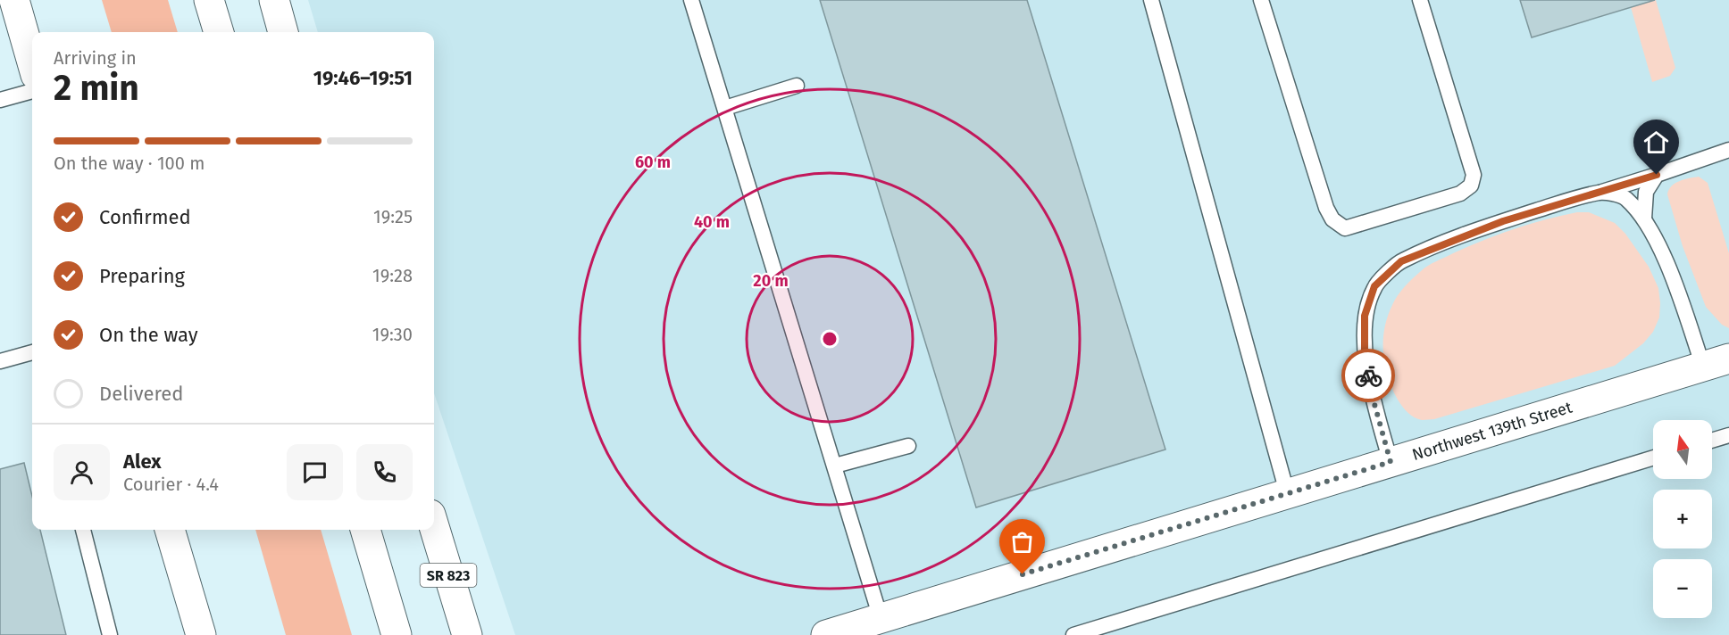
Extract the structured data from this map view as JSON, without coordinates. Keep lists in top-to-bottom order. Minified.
{"streets":{"street":["Northwest 139th Street","SR 823"]},"north":"top","page":{"heading":["2 min","Arriving in","19:46–19:51"],"panel":["Alex","Courier · 4.4"],"bar":"On the way · 100 m","list":[["Confirmed","19:25"],["Preparing","19:28"],["On the way","19:30"],"Delivered"],"map_buttons":["+","−"]},"rings":["60 m","40 m","20 m"]}
